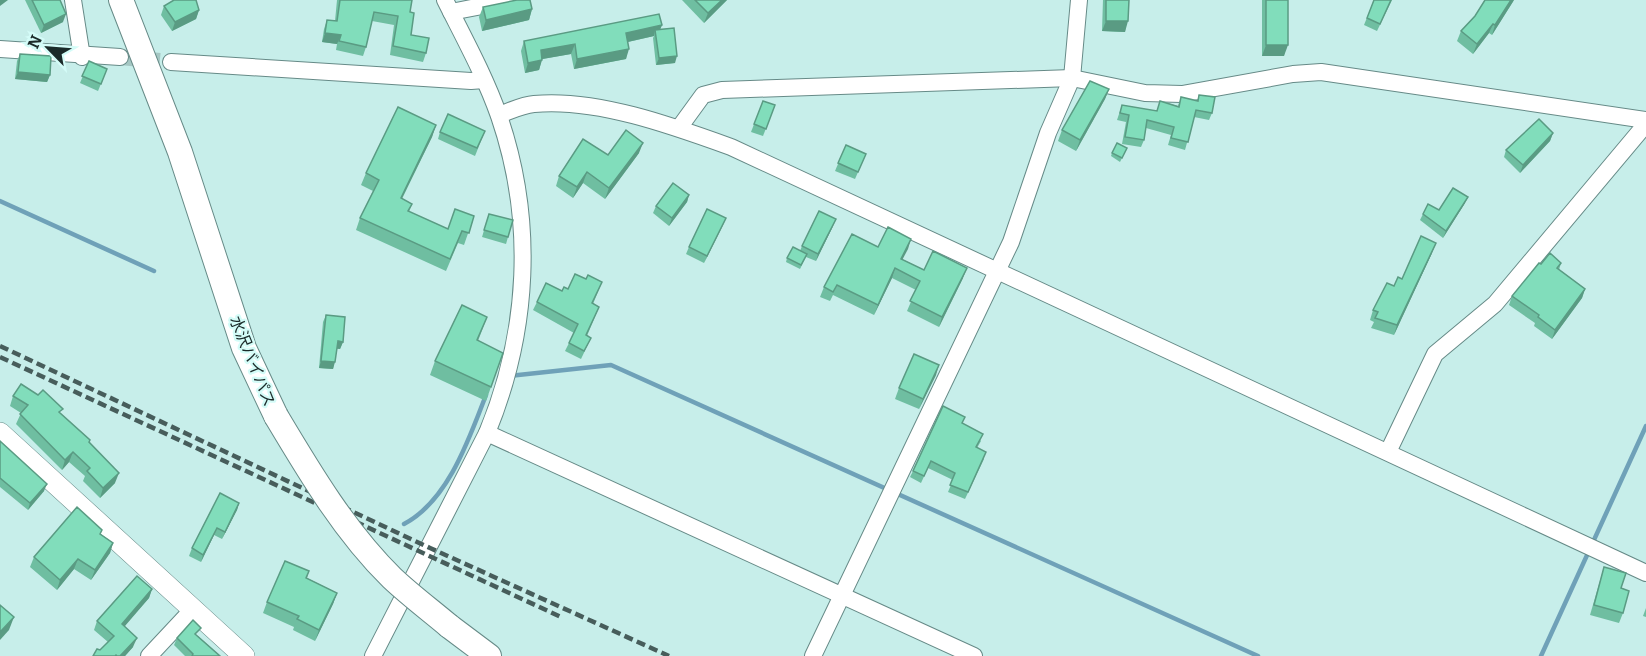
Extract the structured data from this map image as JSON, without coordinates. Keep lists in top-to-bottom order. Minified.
{"streets":{"highway":["水沢バイパス"]},"north":"top left"}
